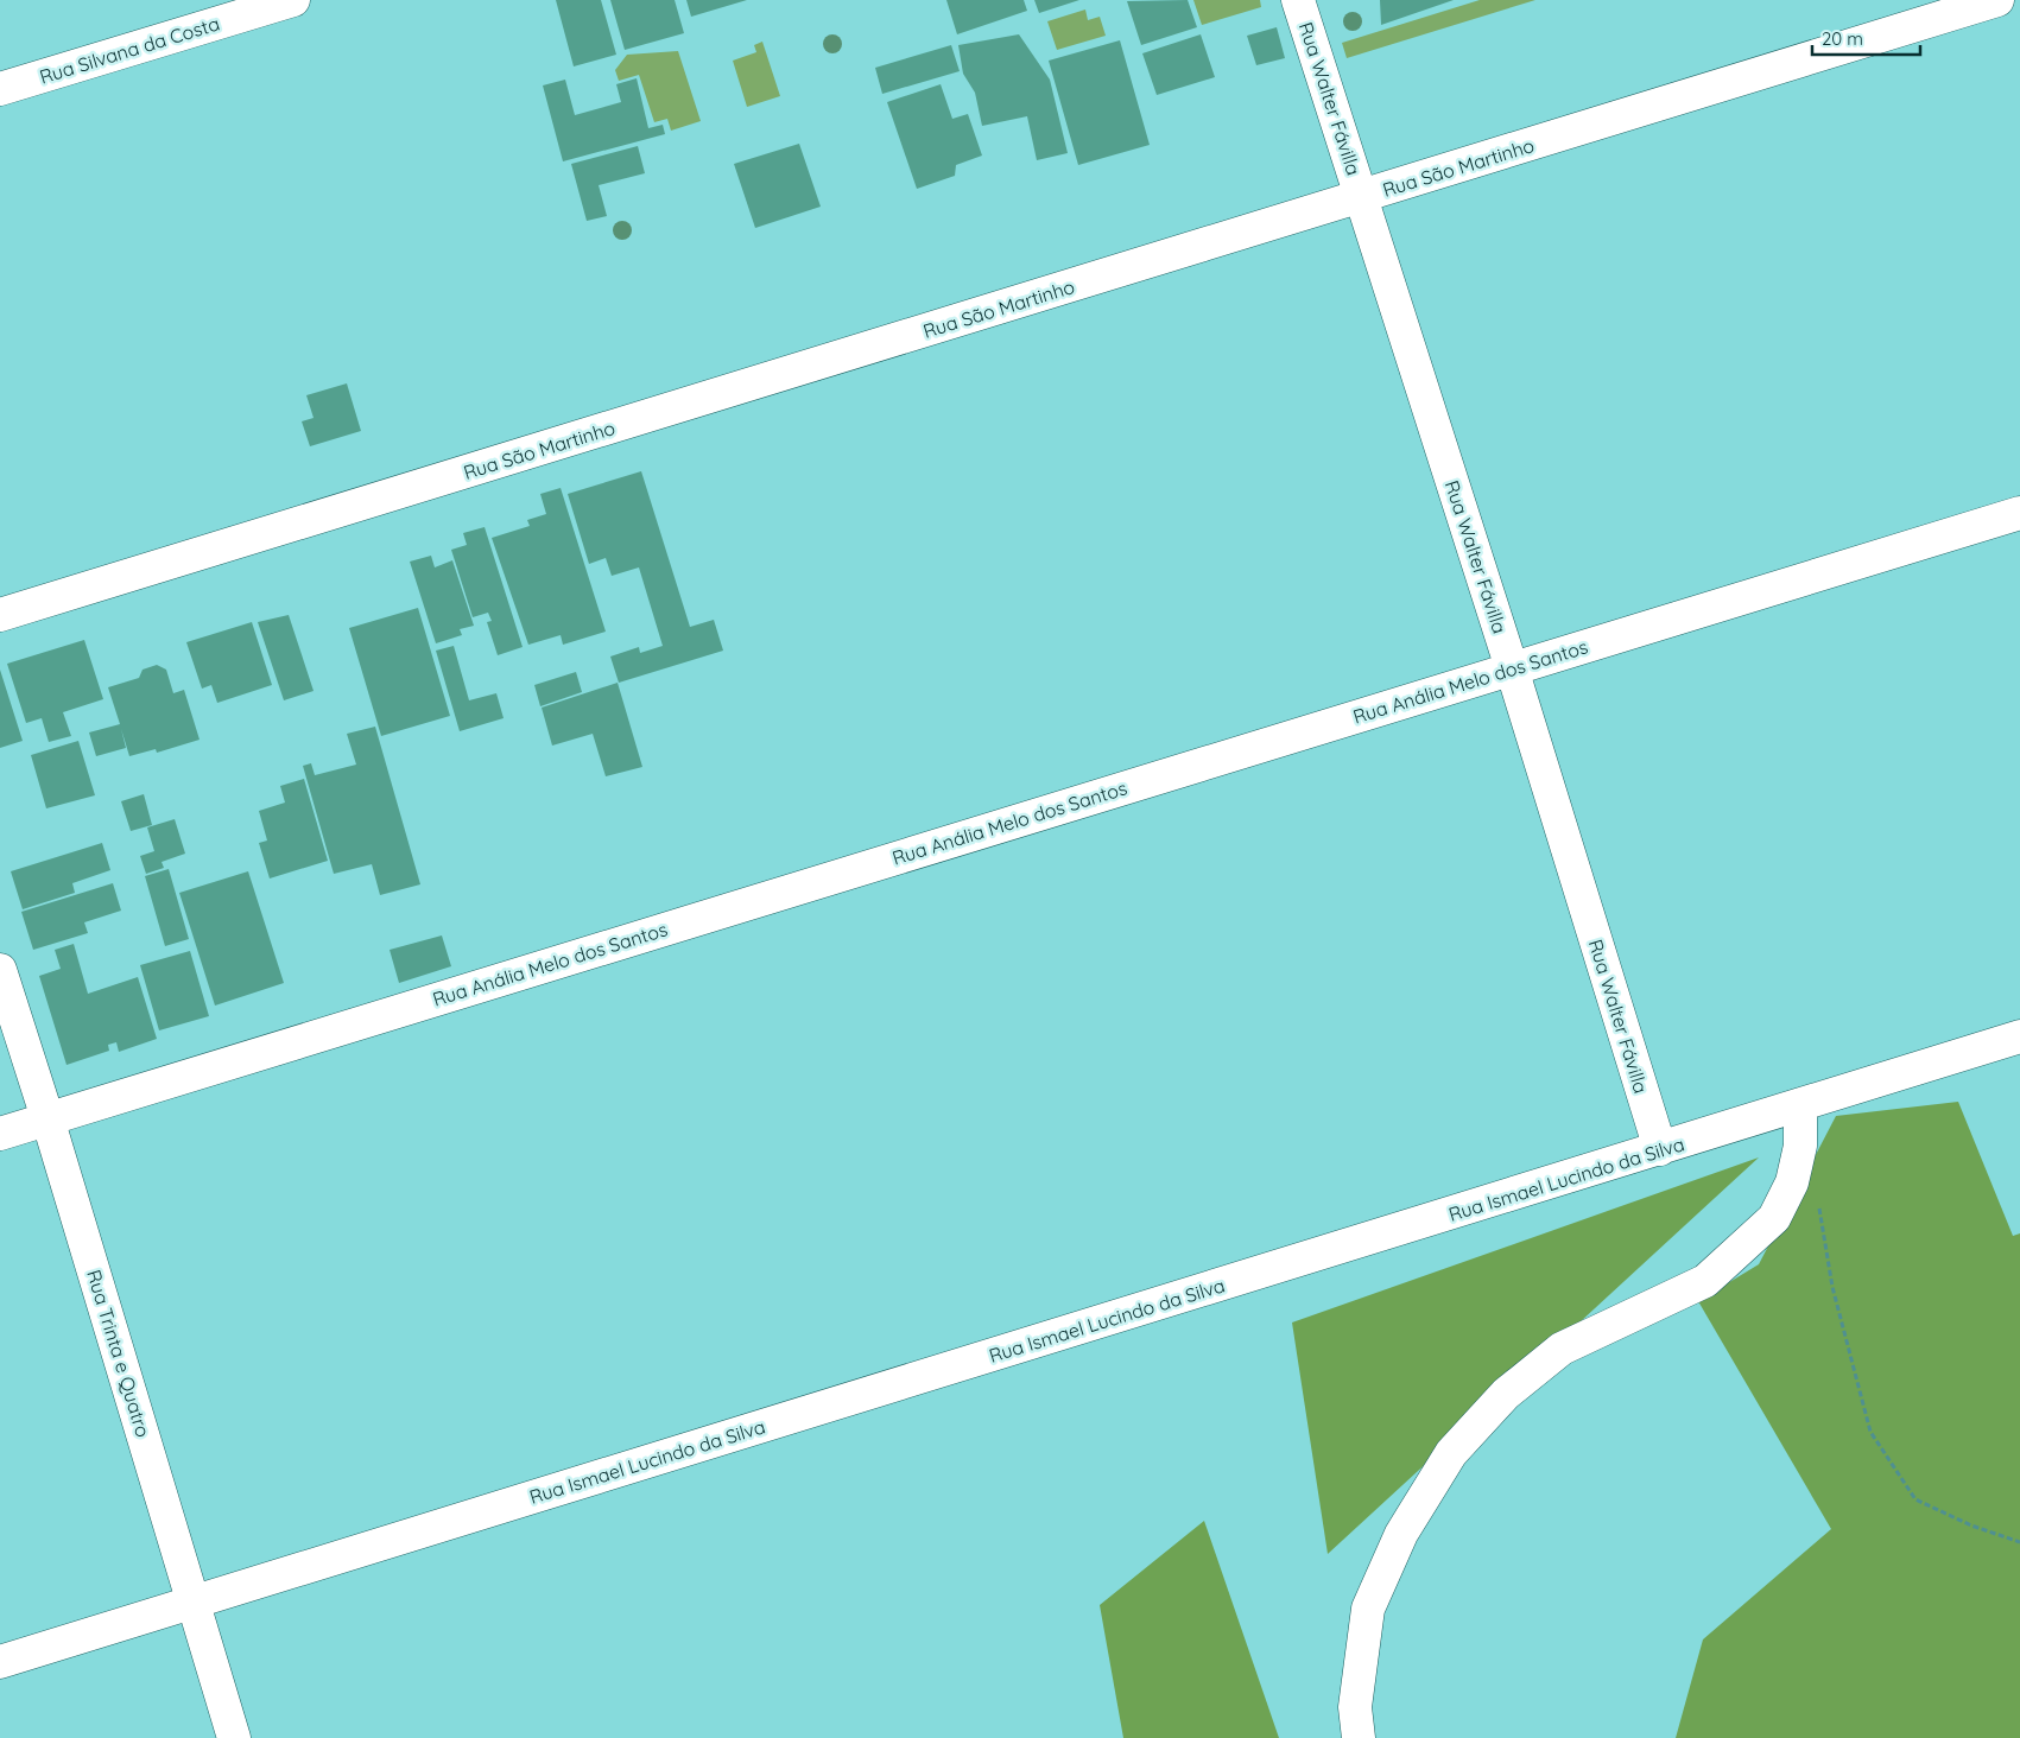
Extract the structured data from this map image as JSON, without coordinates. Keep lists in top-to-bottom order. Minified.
{"streets":{"street":["Rua Silvana da Costa","Rua Walter Fávilla","Rua São Martinho","Rua Anália Melo dos Santos","Rua Ismael Lucindo da Silva","Rua Trinta e Quatro"]},"crossings":[["Rua Walter Fávilla","Rua São Martinho"],["Rua Walter Fávilla","Rua Anália Melo dos Santos"],["Rua Walter Fávilla","Rua Ismael Lucindo da Silva"],["Rua Anália Melo dos Santos","Rua Trinta e Quatro"],["Rua Ismael Lucindo da Silva","Rua Trinta e Quatro"]],"scale_bar":"20 m"}
